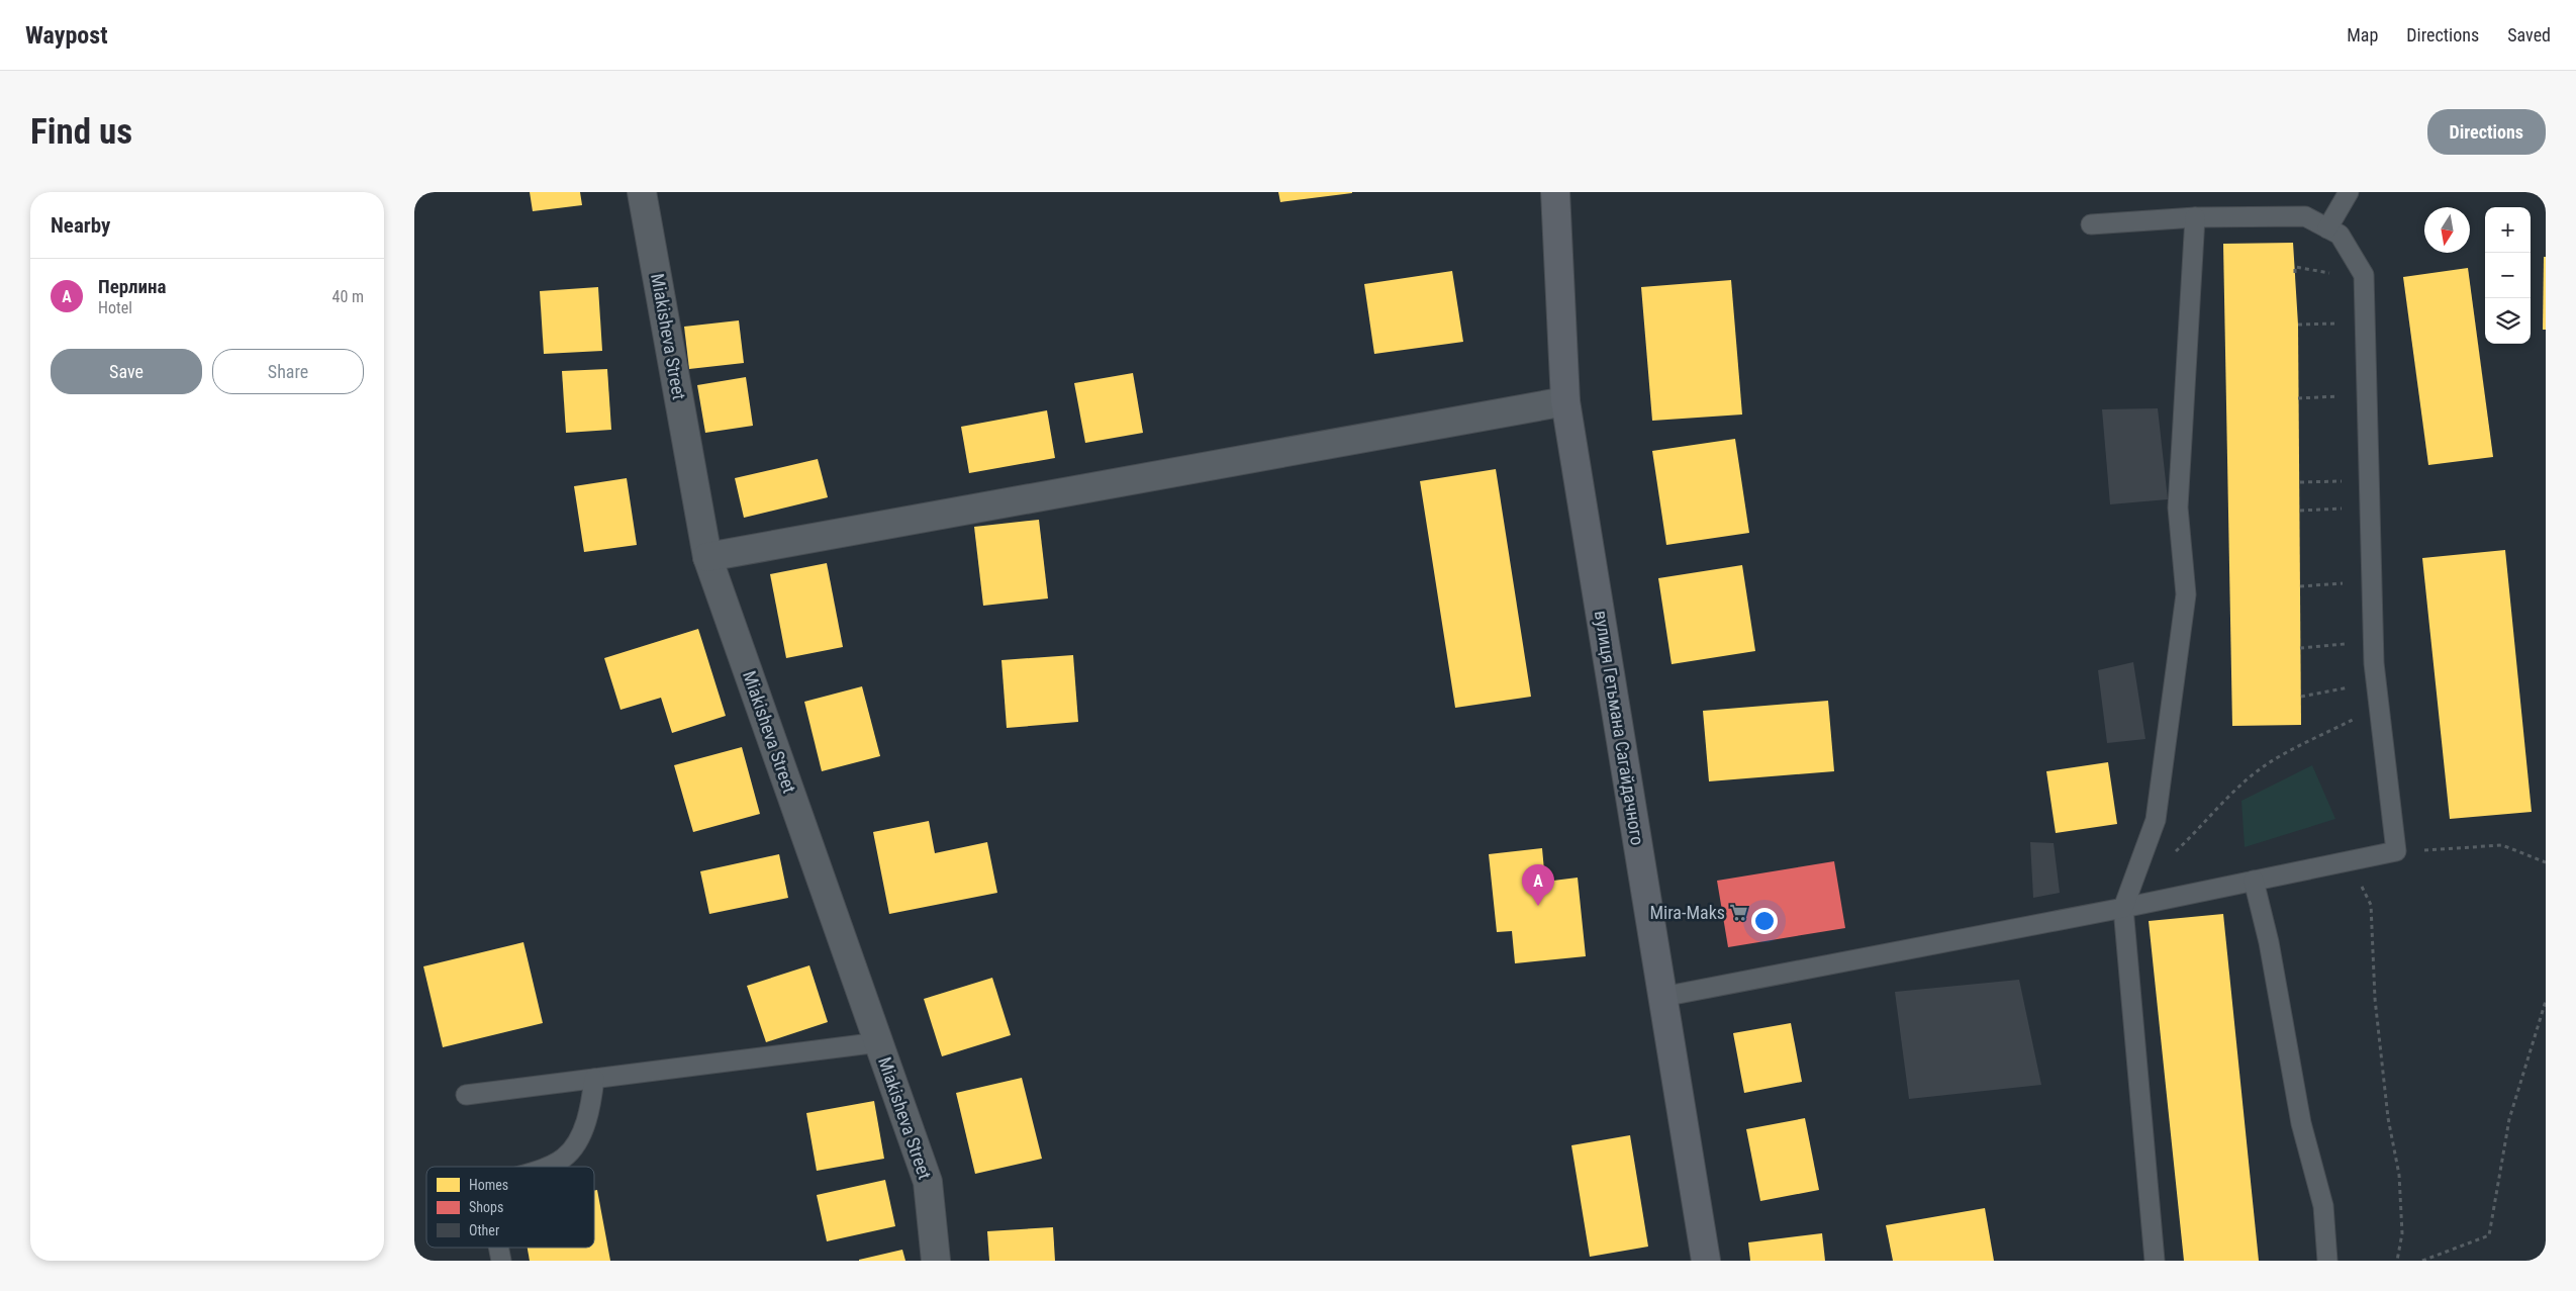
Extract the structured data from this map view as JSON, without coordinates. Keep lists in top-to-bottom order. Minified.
{"streets":{"main road":["вулиця Гетьмана Сагайдачного"],"street":["Miakisheva Street"]},"places":{"supermarket":["Mira-Maks"]},"legend":["Homes","Shops","Other"],"north":"bottom","page":{"header":"Waypost","nav":["Map","Directions","Saved"],"buttons":["Directions",["Save","Share"]],"title":"Find us","heading":"Nearby","map_buttons":["+","−"],"list":[{"mark":"A","name":"Перлина","note":"Hotel","value":"40 m"}],"pins":"A"}}
